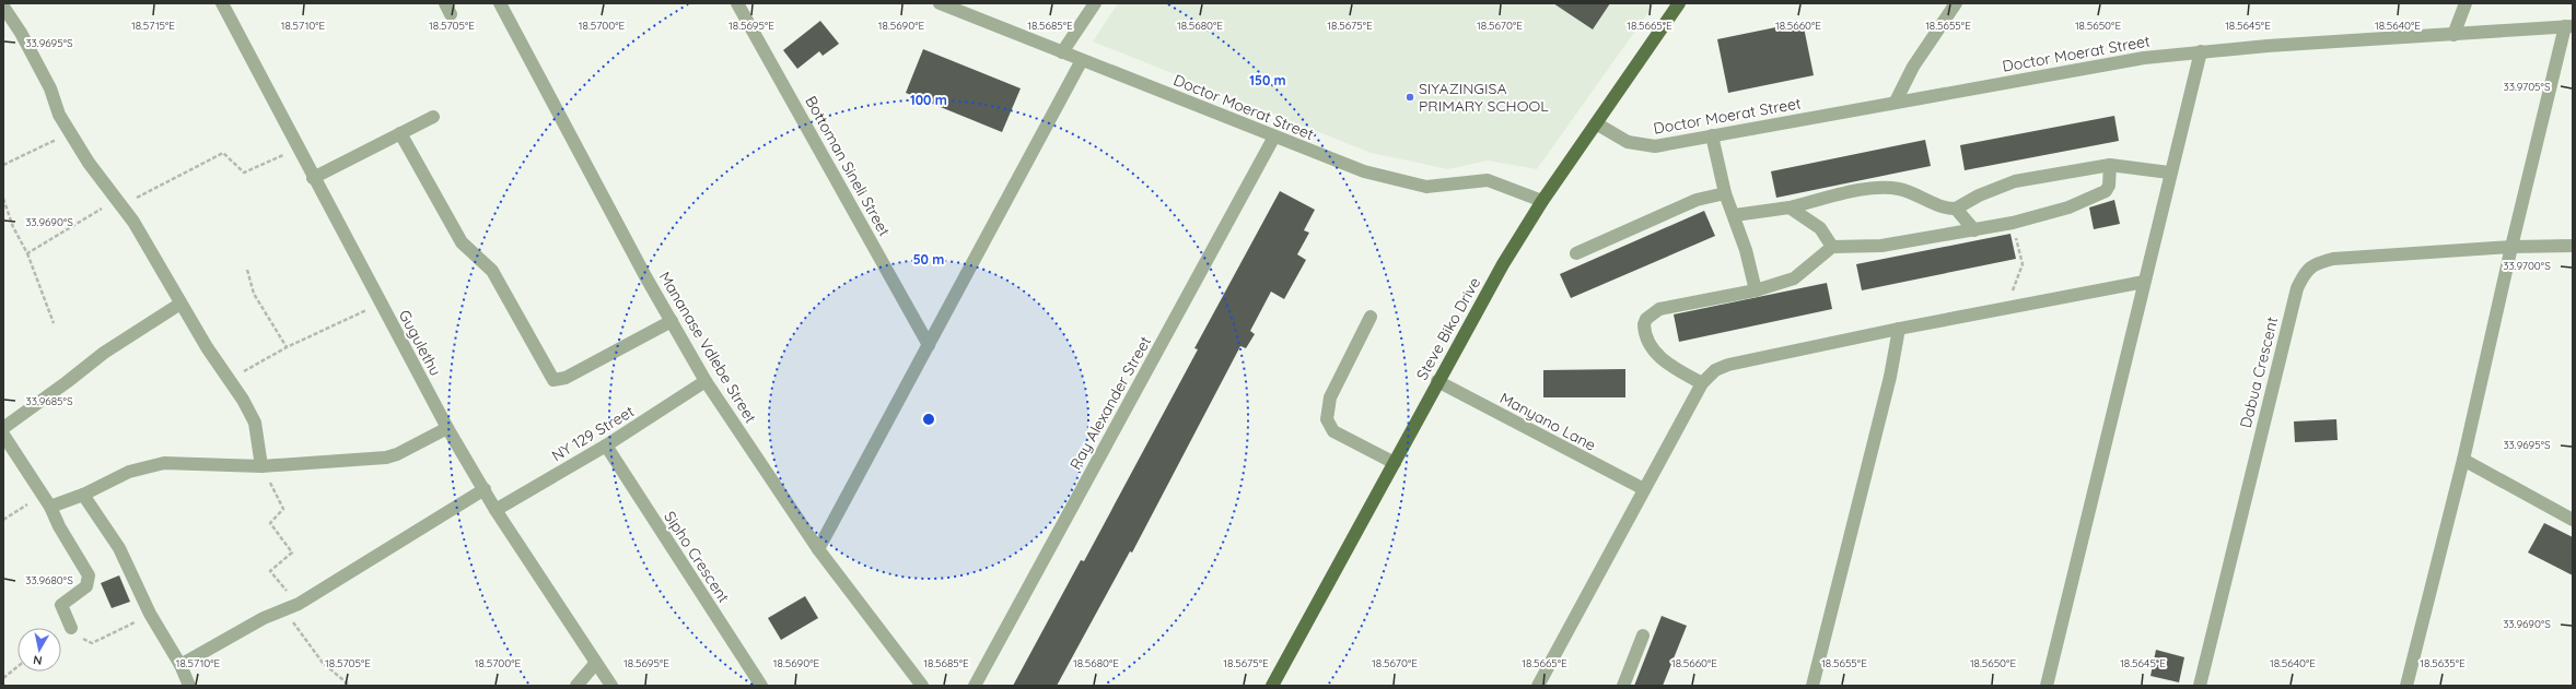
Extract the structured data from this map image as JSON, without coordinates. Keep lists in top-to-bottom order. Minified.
{"streets":{"main road":["Steve Biko Drive"],"street":["Doctor Moerat Street","Bottoman Sineli Street","Gugulethu","Mananase Vdlebe Street","Dabua Crescent","Ray Alexander Street","Manyano Lane","NY 129 Street","Sipho Crescent"]},"crossings":[["Doctor Moerat Street","Steve Biko Drive"],["Doctor Moerat Street","Ray Alexander Street"],["Steve Biko Drive","Manyano Lane"],["Gugulethu","NY 129 Street"],["Mananase Vdlebe Street","NY 129 Street"],["NY 129 Street","Sipho Crescent"]],"places":["SIYAZINGISA PRIMARY SCHOOL"],"north":"bottom","coordinates":["18.5715°E","18.5710°E","18.5705°E","18.5700°E","18.5695°E","18.5690°E","18.5685°E","18.5680°E","18.5675°E","18.5670°E","18.5665°E","18.5660°E","18.5655°E","18.5650°E","18.5645°E","18.5640°E","33.9695°S","33.9705°S","33.9690°S","33.9700°S","33.9685°S","33.9680°S","18.5635°E"],"rings":["150 m","100 m","50 m"]}
